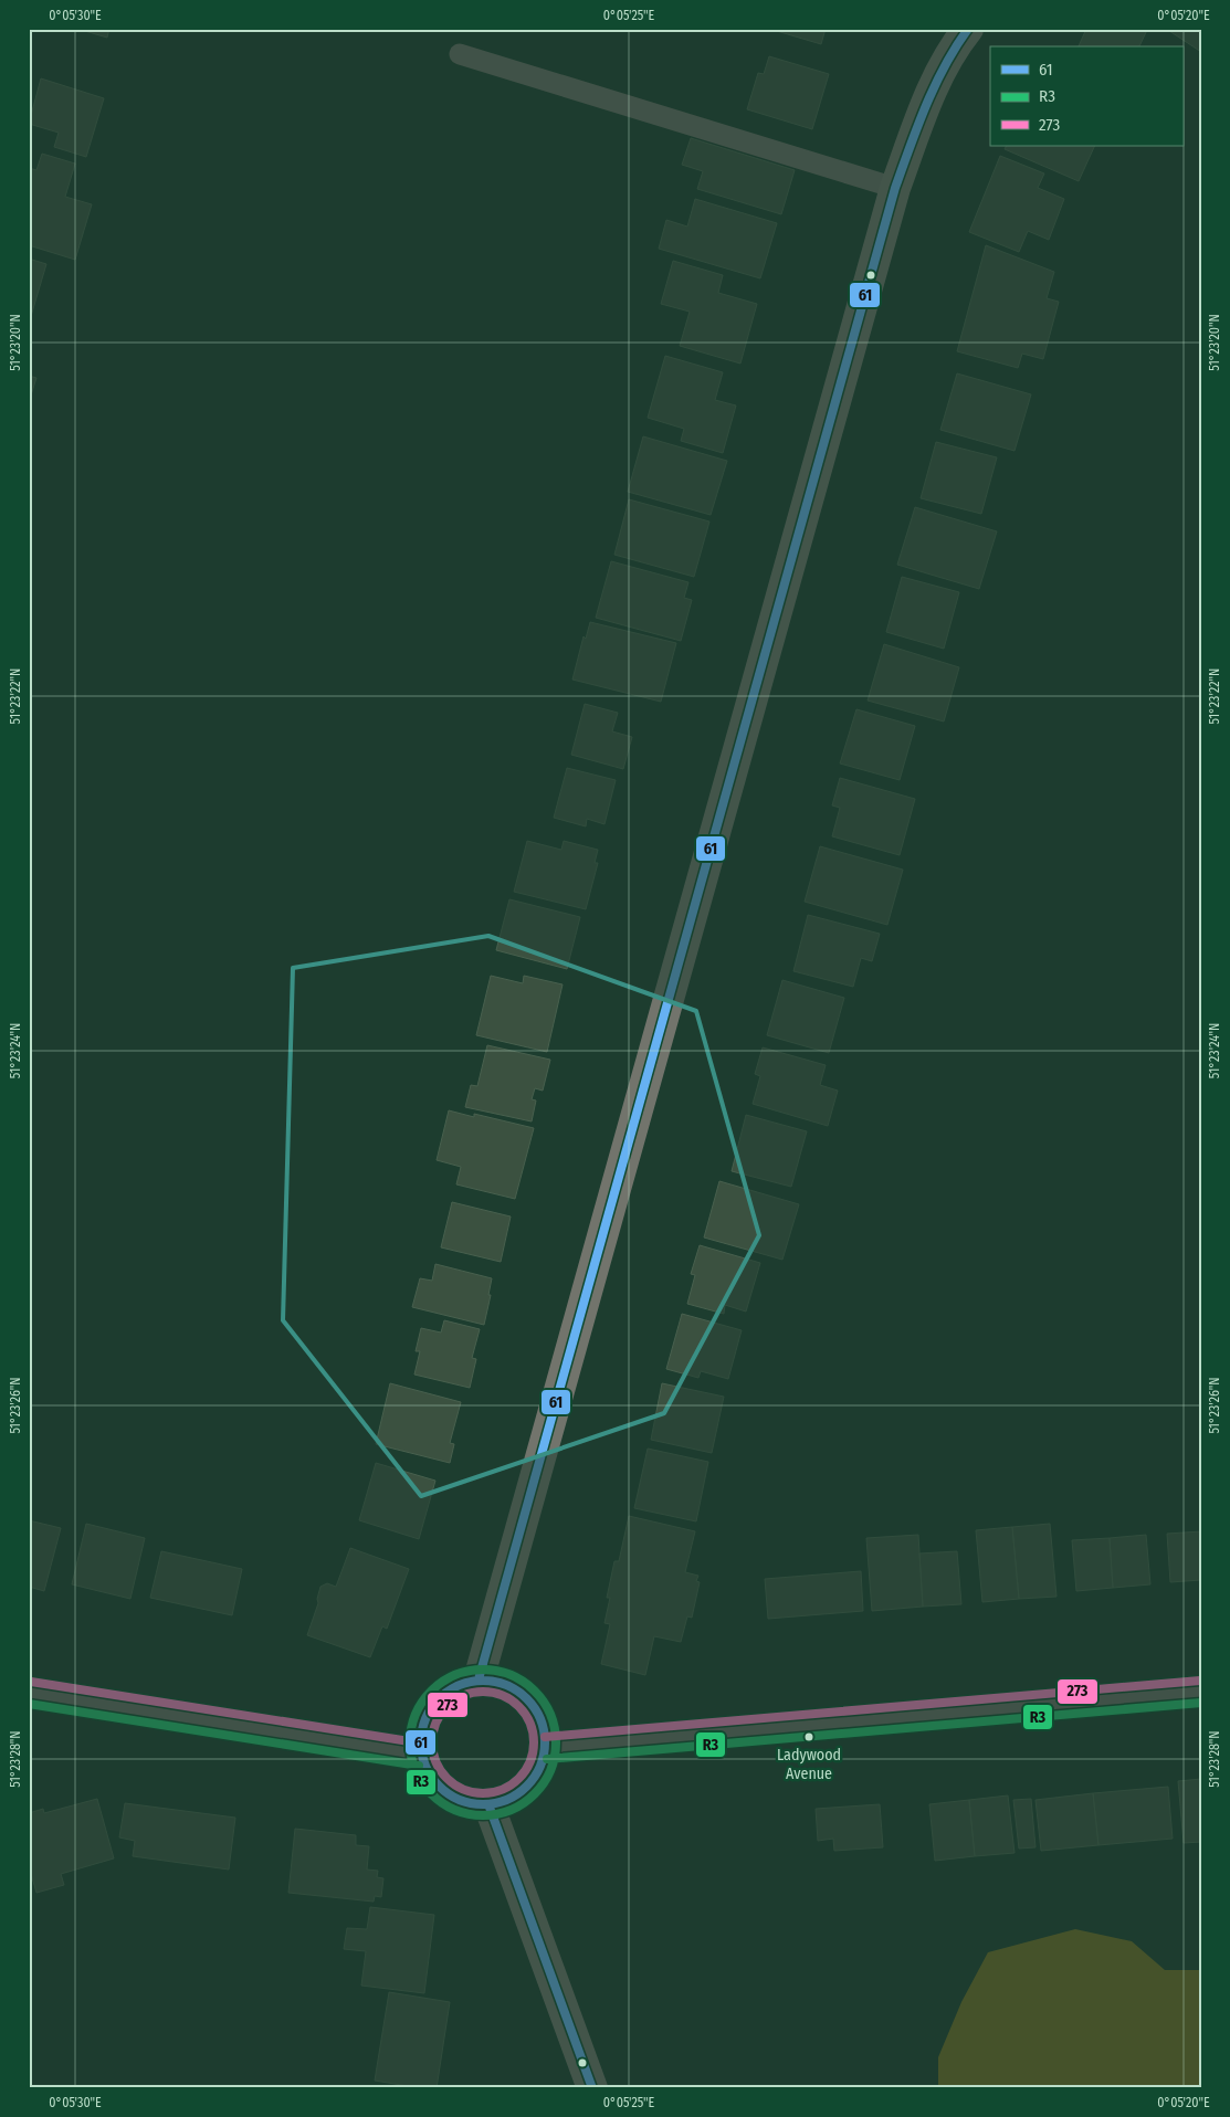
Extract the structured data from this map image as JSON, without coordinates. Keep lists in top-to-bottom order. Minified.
{"places":["Ladywood Avenue"],"lines":["transit line 61","transit line R3","transit line 273"],"legend":["61","R3","273"],"coordinates":["0°05'30\"E","0°05'25\"E","0°05'20\"E","51°23'20\"N","51°23'22\"N","51°23'24\"N","51°23'26\"N","51°23'28\"N"]}
